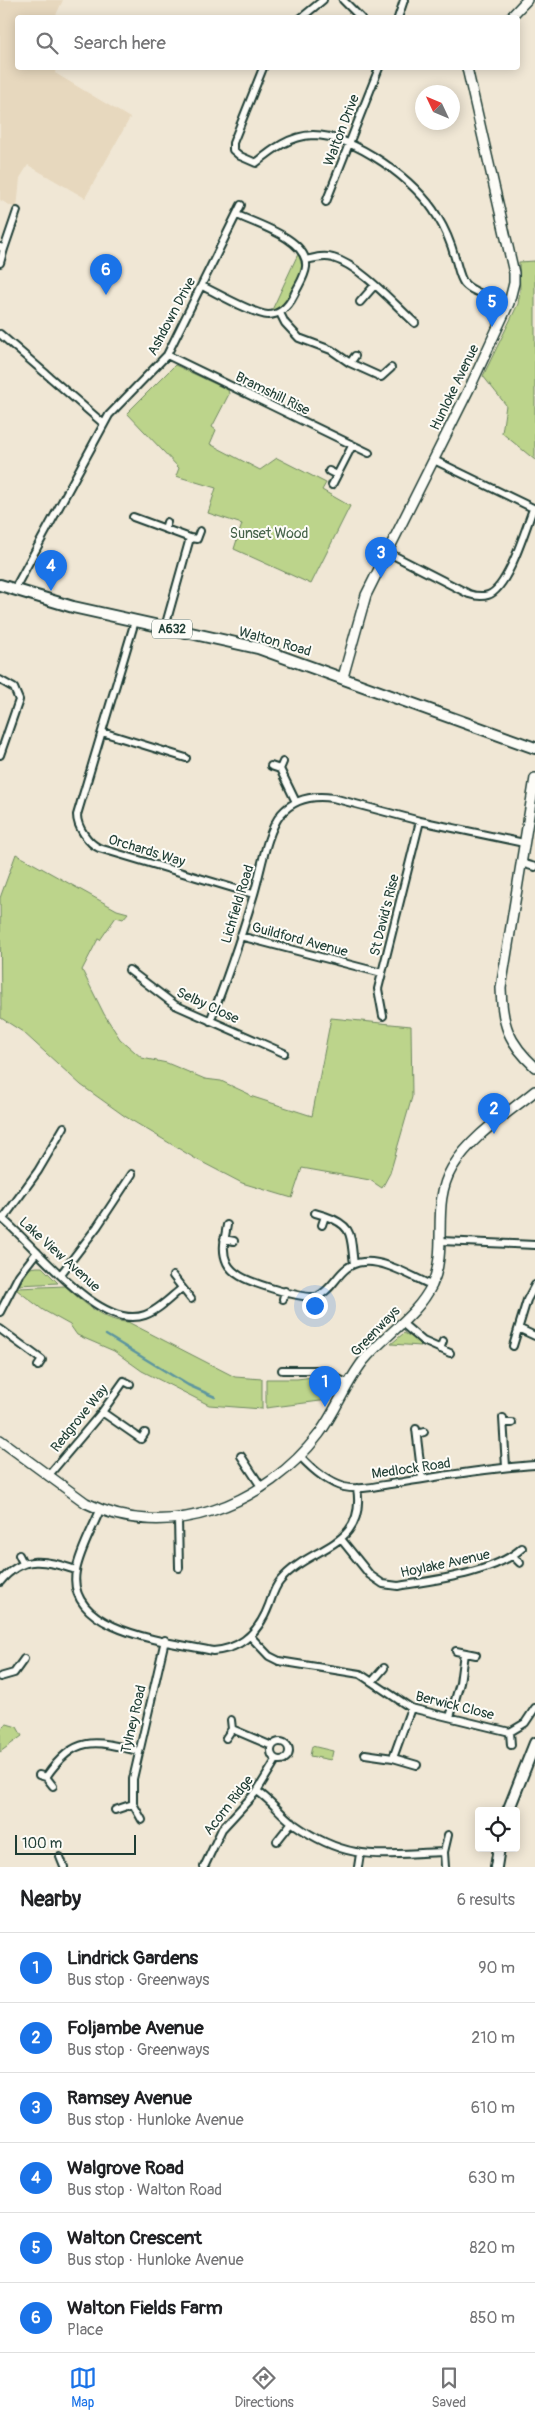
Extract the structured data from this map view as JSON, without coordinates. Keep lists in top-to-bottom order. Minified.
{"streets":{"main road":["A632","Walton Road"],"street":["Walton Drive","Ashdown Drive","Hunloke Avenue","Bramshill Rise","Orchards Way","Lichfield Road","St David's Rise","Guildford Avenue","Selby Close","Lake View Avenue","Greenways","Redgrove Way","Medlock Road","Hoylake Avenue","Berwick Close","Tylney Road","Acorn Ridge"]},"crossings":[["Ashdown Drive","Bramshill Rise"],["Ashdown Drive","Walton Road"],["Hunloke Avenue","Walton Road"],["Walton Road","Orchards Way"],["Orchards Way","Lichfield Road"],["Lichfield Road","St David's Rise"],["Lichfield Road","Guildford Avenue"],["Lichfield Road","Selby Close"],["St David's Rise","Guildford Avenue"],["Greenways","Redgrove Way"],["Greenways","Medlock Road"]],"parks":["Sunset Wood"],"scale_bar":"100 m","north":"top left","page":{"search":"Search here","pins":["6","5","3","4","2","1"],"scale":"100 m","heading":["Nearby","6 results"],"list":[{"mark":"1","name":"Lindrick Gardens","note":"Bus stop · Greenways","value":"90 m"},{"mark":"2","name":"Foljambe Avenue","note":"Bus stop · Greenways","value":"210 m"},{"mark":"3","name":"Ramsey Avenue","note":"Bus stop · Hunloke Avenue","value":"610 m"},{"mark":"4","name":"Walgrove Road","note":"Bus stop · Walton Road","value":"630 m"},{"mark":"5","name":"Walton Crescent","note":"Bus stop · Hunloke Avenue","value":"820 m"},{"mark":"6","name":"Walton Fields Farm","note":"Place","value":"850 m"}],"nav":["Map","Directions","Saved"]}}
